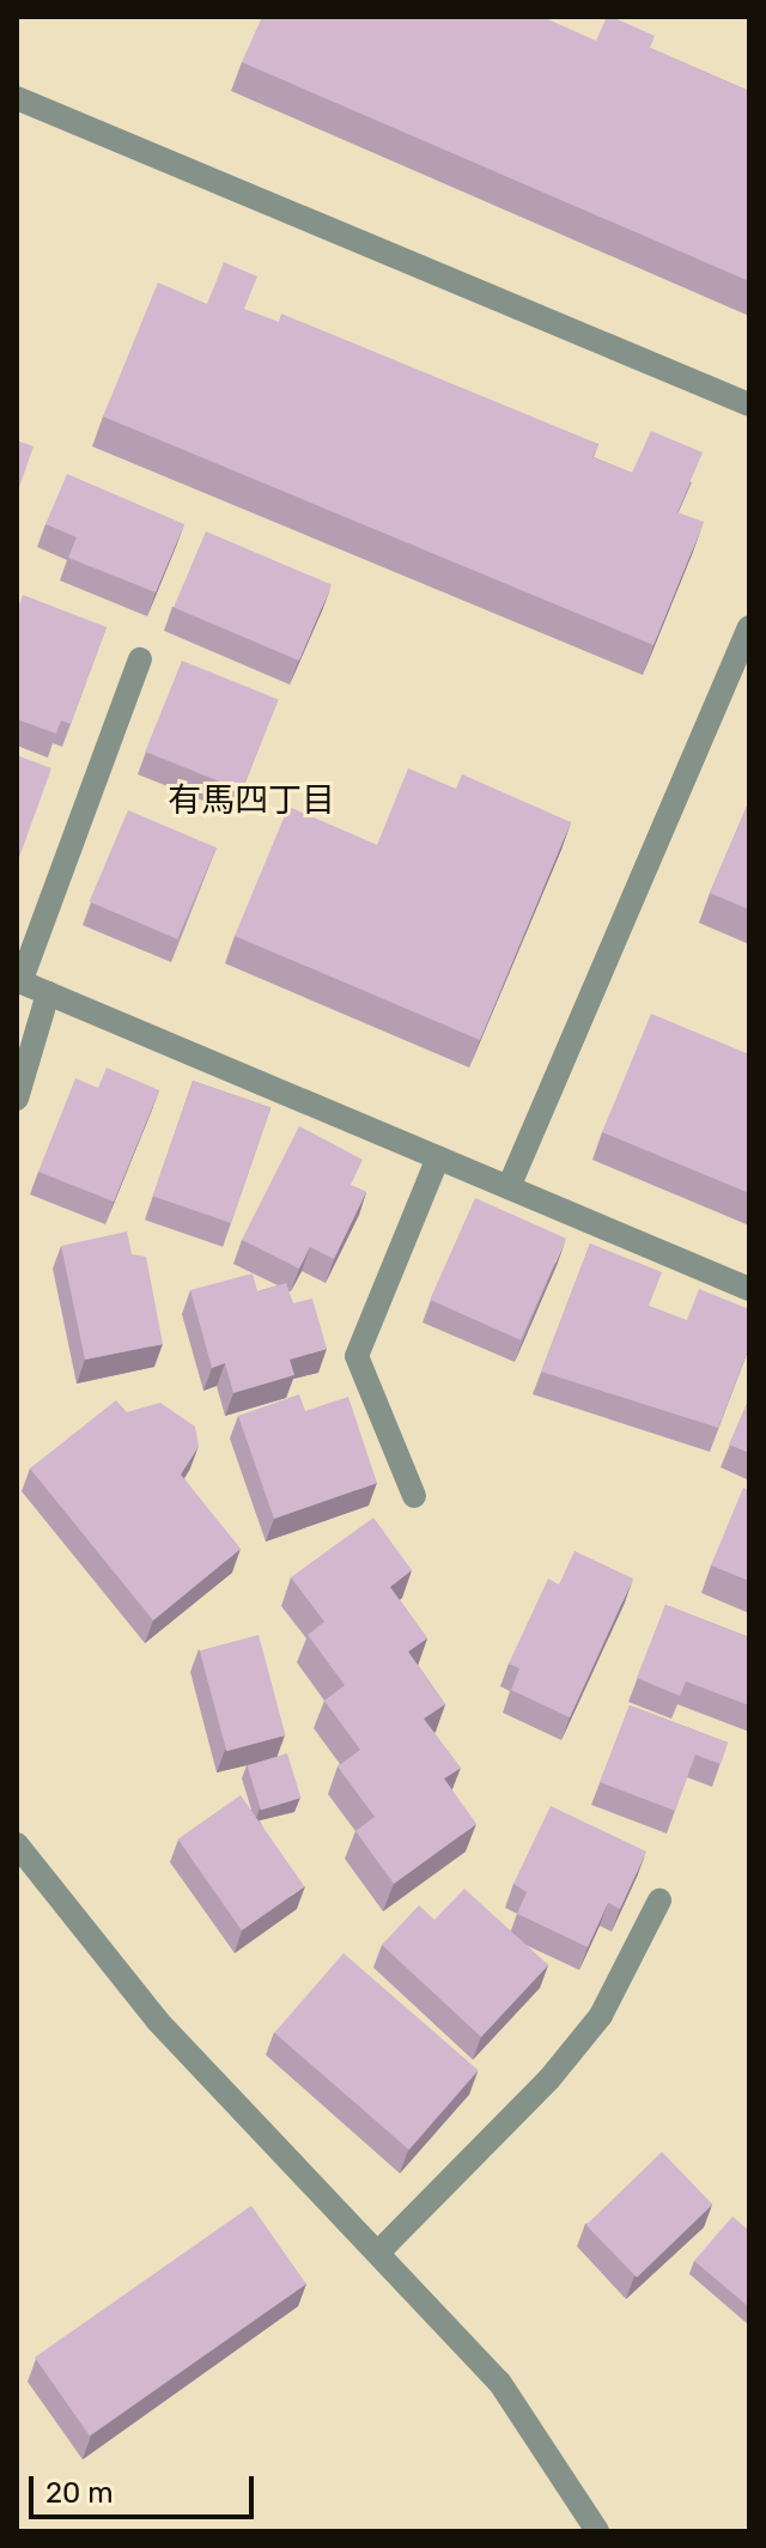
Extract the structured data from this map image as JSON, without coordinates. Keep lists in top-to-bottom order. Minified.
{"districts":["有馬四丁目"],"scale_bar":"20 m"}
